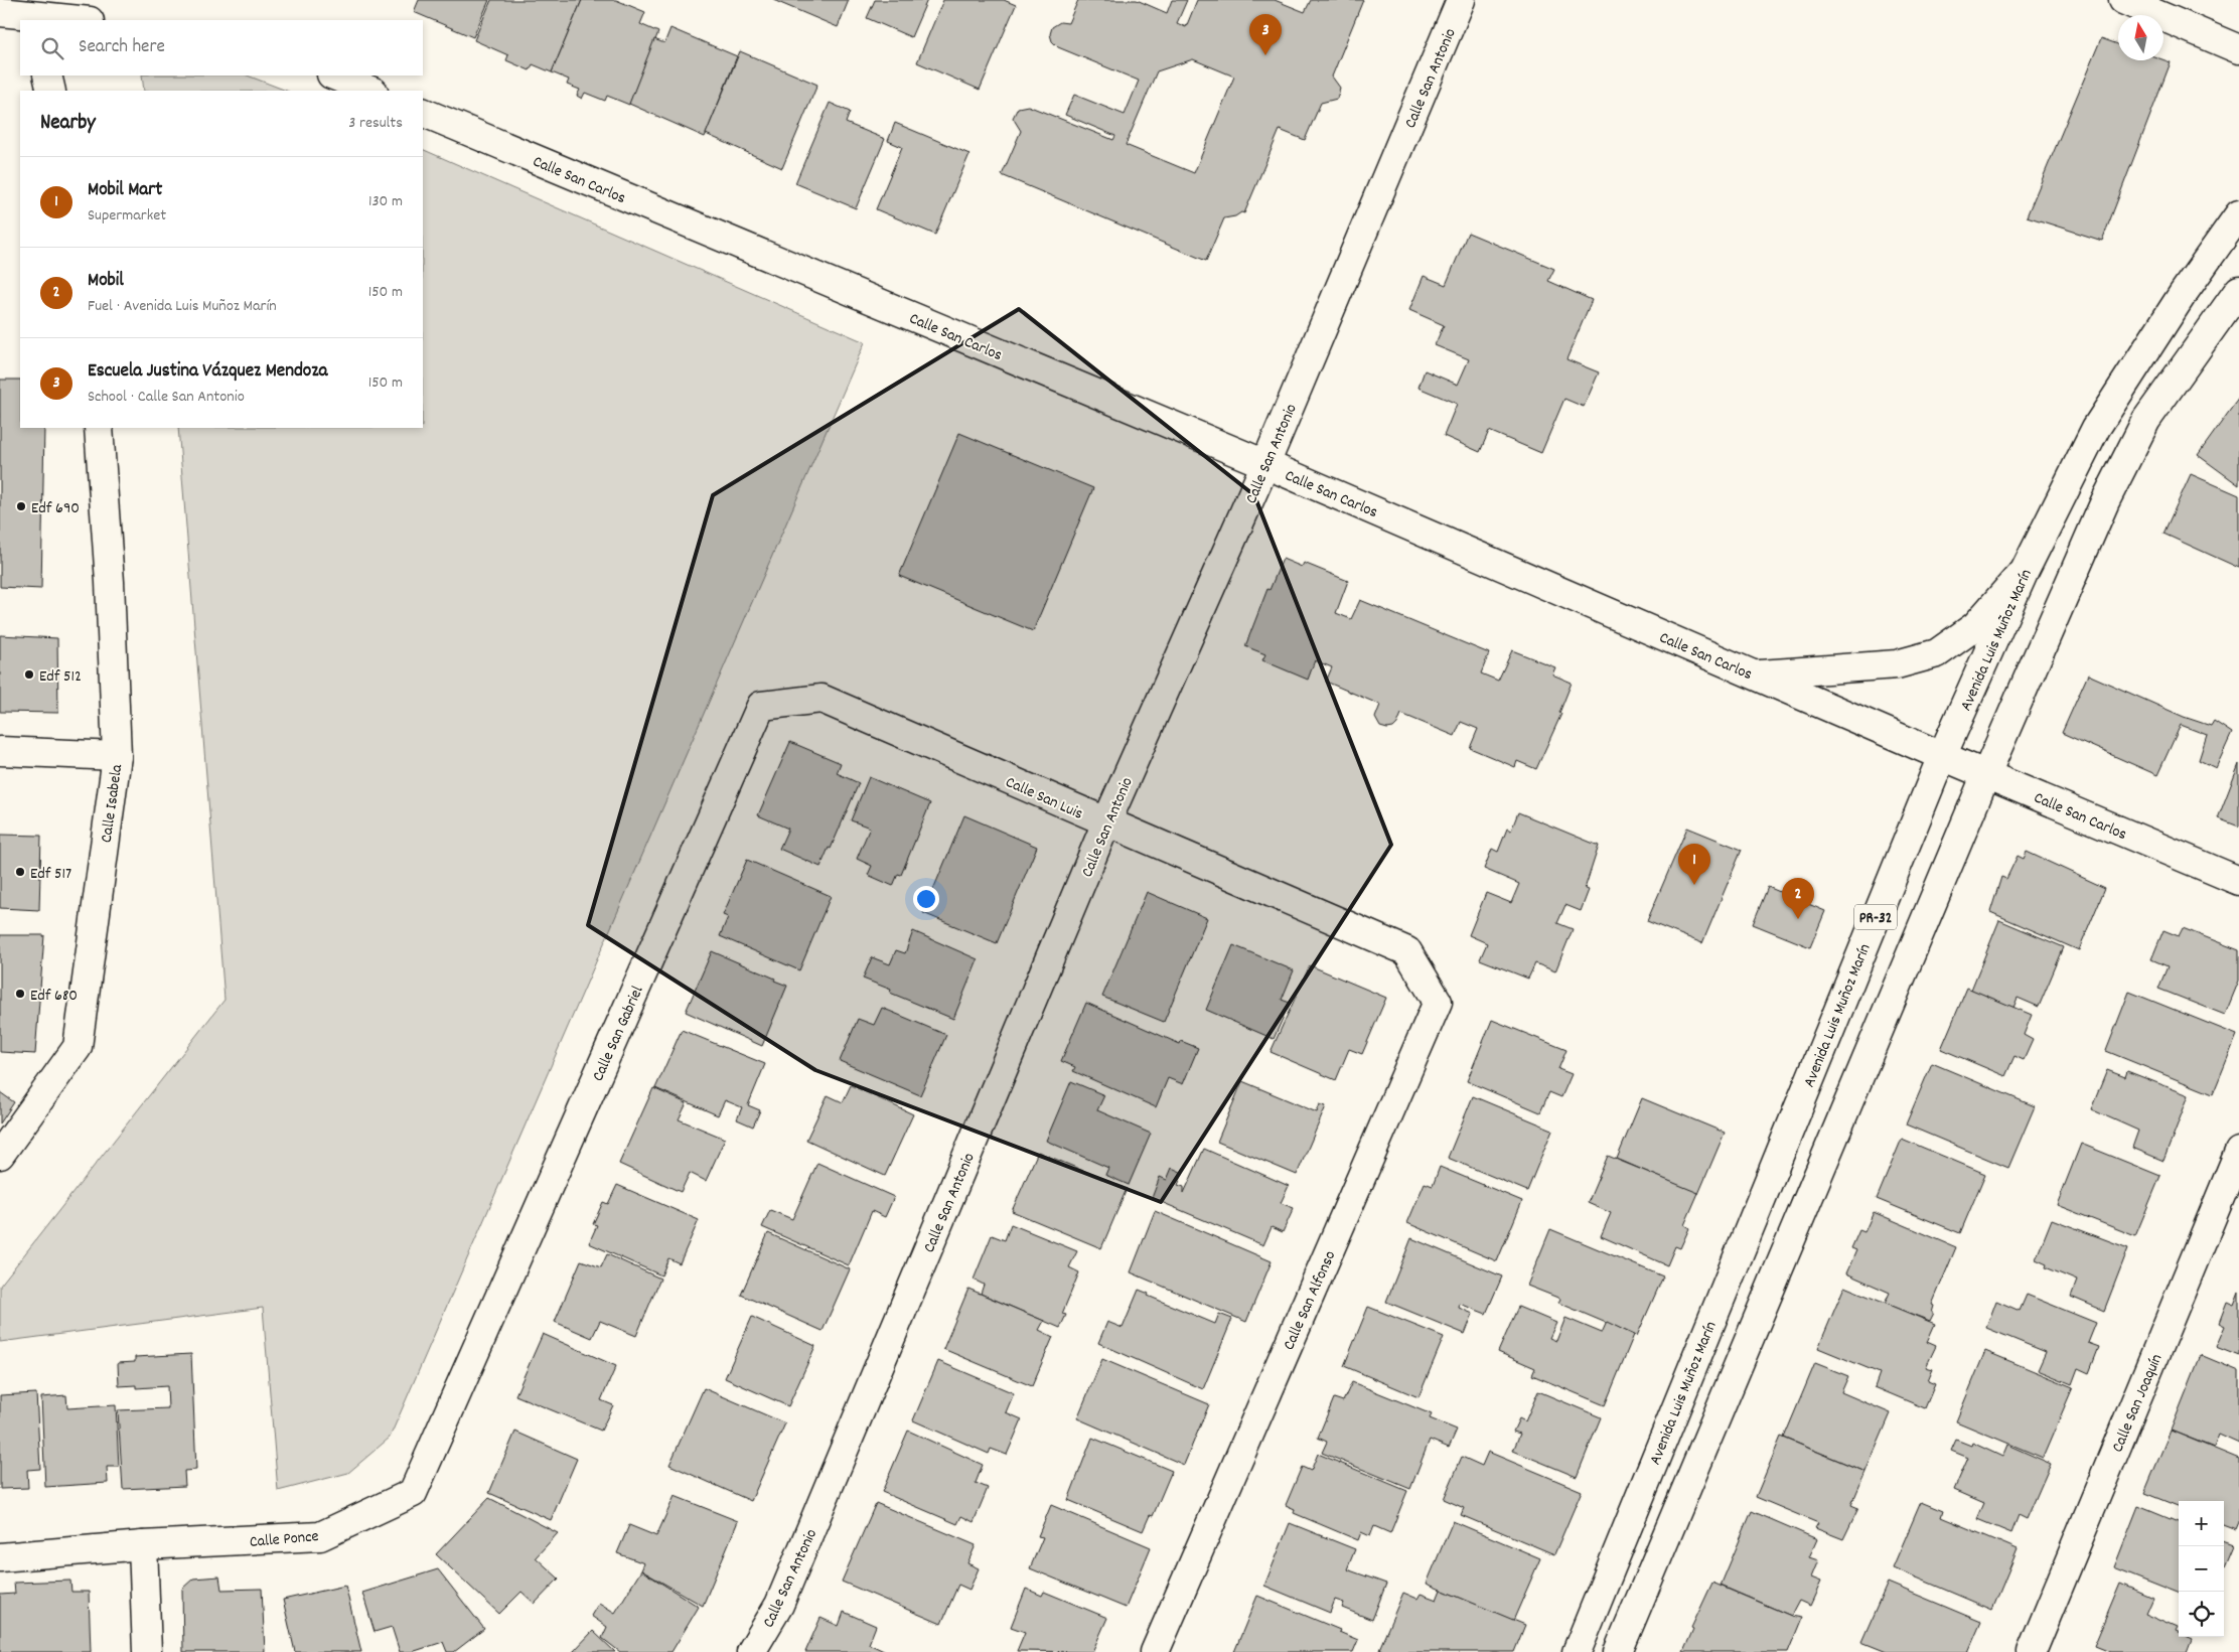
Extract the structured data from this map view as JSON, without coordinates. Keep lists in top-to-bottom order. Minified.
{"streets":{"street":["Calle San Antonio","Calle San Carlos","Avenida Luis Muñoz Marín","Calle San Luis","Calle Isabela","PR-32","Calle San Gabriel","Calle San Alfonso","Calle San Joaquín","Calle Ponce"]},"crossings":[["Calle San Antonio","Calle San Carlos"],["Calle San Antonio","Calle San Luis"],["Calle San Carlos","Avenida Luis Muñoz Marín"],["Calle San Carlos","PR-32"],["Calle San Luis","Calle San Gabriel"],["Calle San Luis","Calle San Alfonso"],["Calle San Gabriel","Calle Ponce"]],"places":["Edf 690","Edf 512","Edf 517","Edf 680"],"north":"top","page":{"pins":["3","1","2"],"search":"Search here","heading":["Nearby","3 results"],"list":[{"mark":"1","name":"Mobil Mart","note":"Supermarket","value":"130 m"},{"mark":"2","name":"Mobil","note":"Fuel · Avenida Luis Muñoz Marín","value":"150 m"},{"mark":"3","name":"Escuela Justina Vázquez Mendoza","note":"School · Calle San Antonio","value":"150 m"}],"map_buttons":["+","−"]}}
